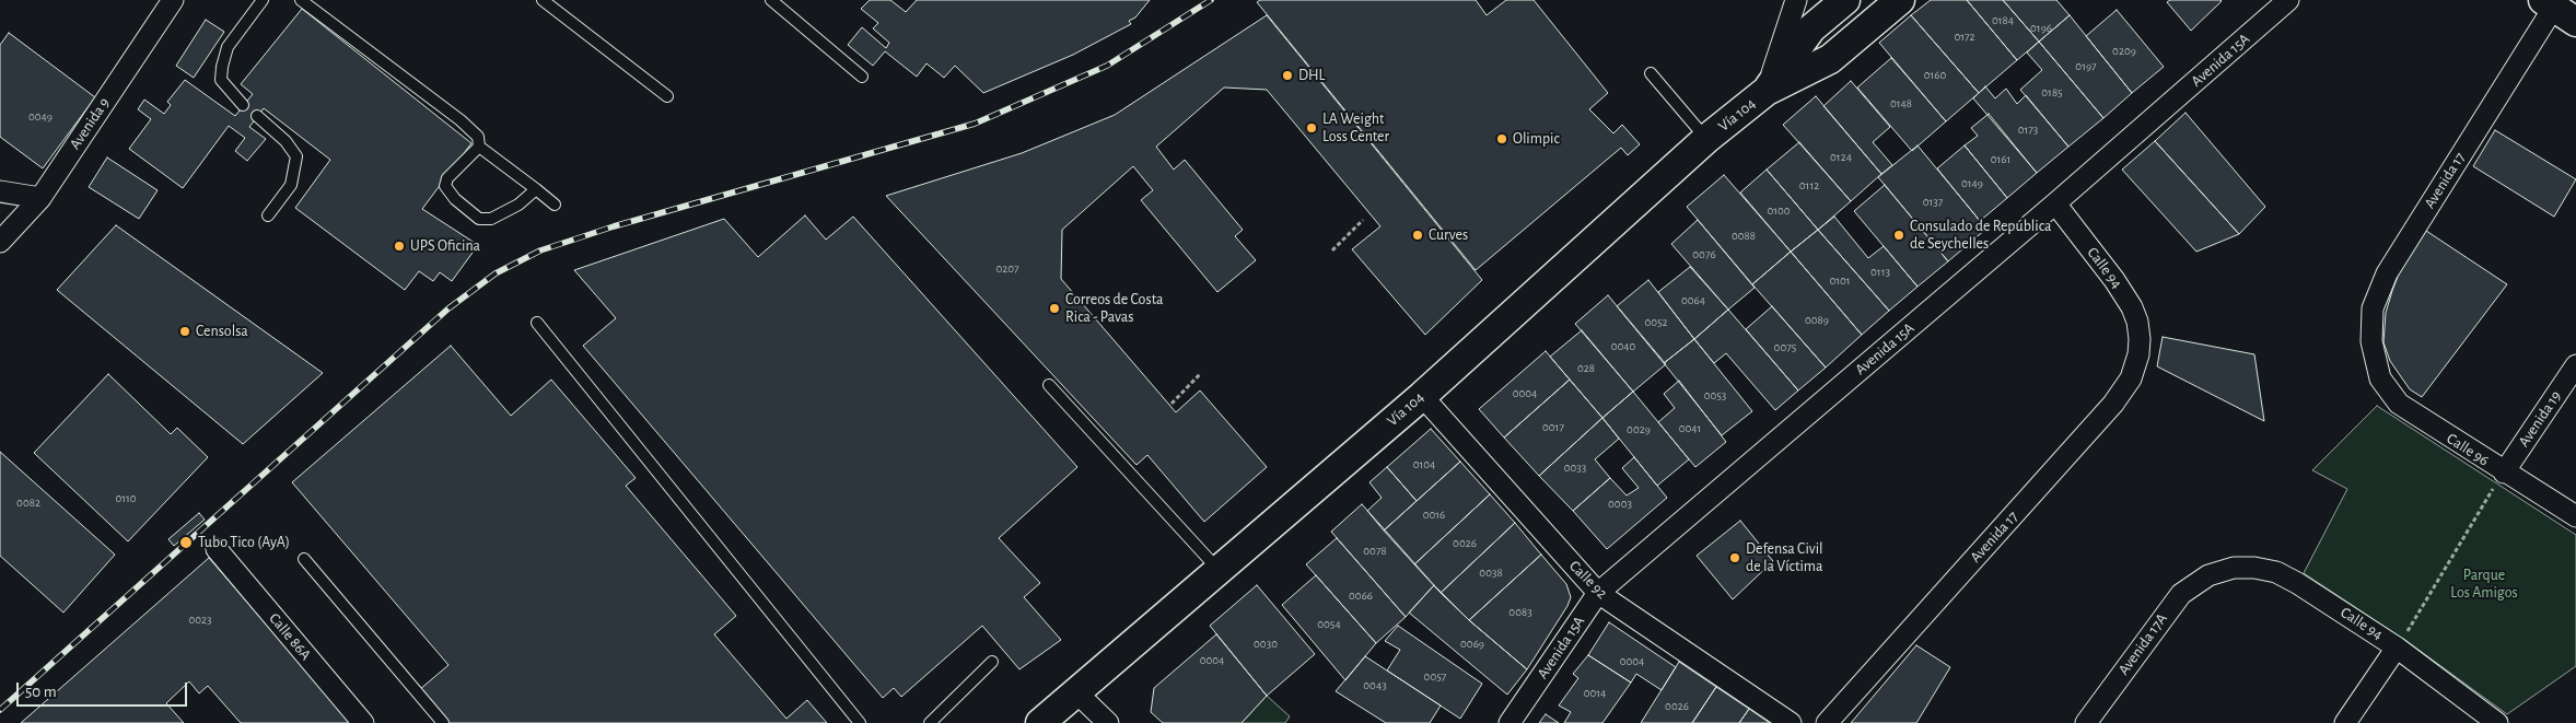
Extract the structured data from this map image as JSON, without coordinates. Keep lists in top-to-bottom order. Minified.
{"streets":{"main road":["Vía 104"],"street":["Avenida 15A","Avenida 9","Avenida 17","Calle 94","Avenida 19","Calle 96","Calle 92","Calle 86A","Avenida 17A"]},"crossings":[["Avenida 15A","Calle 94"],["Avenida 15A","Calle 92"],["Vía 104","Calle 92"],["Avenida 17","Calle 94"],["Avenida 17","Calle 96"],["Calle 94","Avenida 17A"],["Avenida 19","Calle 96"]],"parks":["Parque Los Amigos"],"places":["DHL","LA Weight Loss Center","Olimpic","Curves","Consulado de República de Seychelles","UPS Oficina","Correos de Costa Rica - Pavas","Censolsa","Tubo Tico (AyA)","Defensa Civil de la Víctima"],"house_numbers":["0184","0196","0172","0209","0197","0160","0185","0148","0049","0173","0124","0161","0149","0112","0137","0100","0088","0076","0207","0113","0101","0064","0089","0052","0040","0075","028","0004","0053","0017","0041","0029","0104","0033","0110","0082","0003","0016","0026","0078","0038","0066","0083","0023","0054","0030","0069","0004","0004","0057","0043","0014","0026"],"scale_bar":"50 m"}
